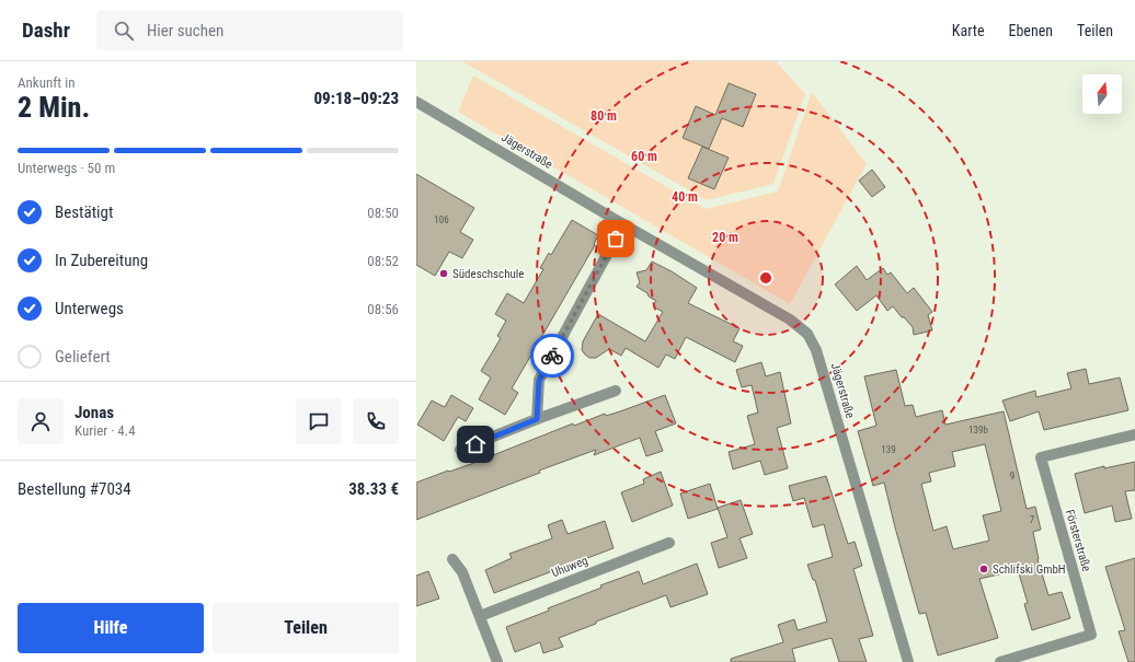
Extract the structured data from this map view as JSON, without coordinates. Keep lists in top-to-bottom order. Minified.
{"streets":{"street":["Jägerstraße","Försterstraße","Uhuweg"]},"places":["Südeschschule","Schlifski GmbH"],"house_numbers":["106","139b","139","9","7"],"north":"top","page":{"header":"Dashr","search":"Hier suchen","nav":["Karte","Ebenen","Teilen"],"heading":["2 Min.","Ankunft in","09:18–09:23"],"panel":["Jonas","Kurier · 4.4","Bestellung #7034","38.33 €"],"bar":"Unterwegs · 50 m","list":[["Bestätigt","08:50"],["In Zubereitung","08:52"],["Unterwegs","08:56"],"Geliefert"],"buttons":["Hilfe","Teilen"]},"rings":["80 m","60 m","40 m","20 m"]}
